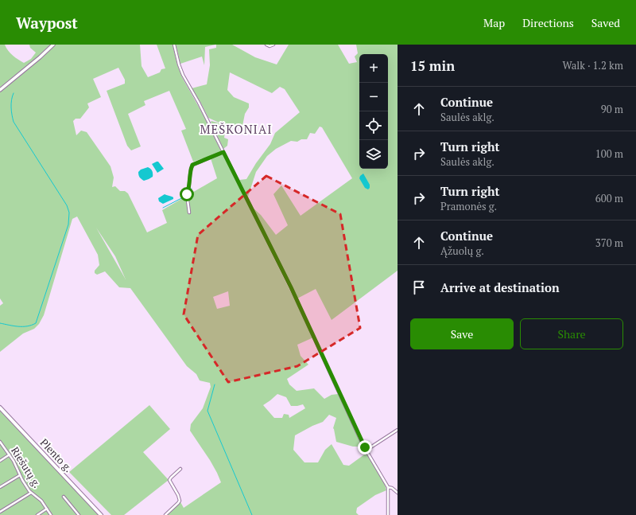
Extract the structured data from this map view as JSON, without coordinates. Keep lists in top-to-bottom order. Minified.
{"streets":{"highway":["Plento g."],"street":["Riešutų g."]},"districts":["MEŠKONIAI"],"page":{"header":"Waypost","nav":["Map","Directions","Saved"],"heading":["15 min","Walk · 1.2 km"],"map_buttons":["+","−"],"list":[["Continue","Saulės aklg.","90 m"],["Turn right","Saulės aklg.","100 m"],["Turn right","Pramonės g.","600 m"],["Continue","Ąžuolų g.","370 m"],"Arrive at destination"],"buttons":["Save","Share"]}}
